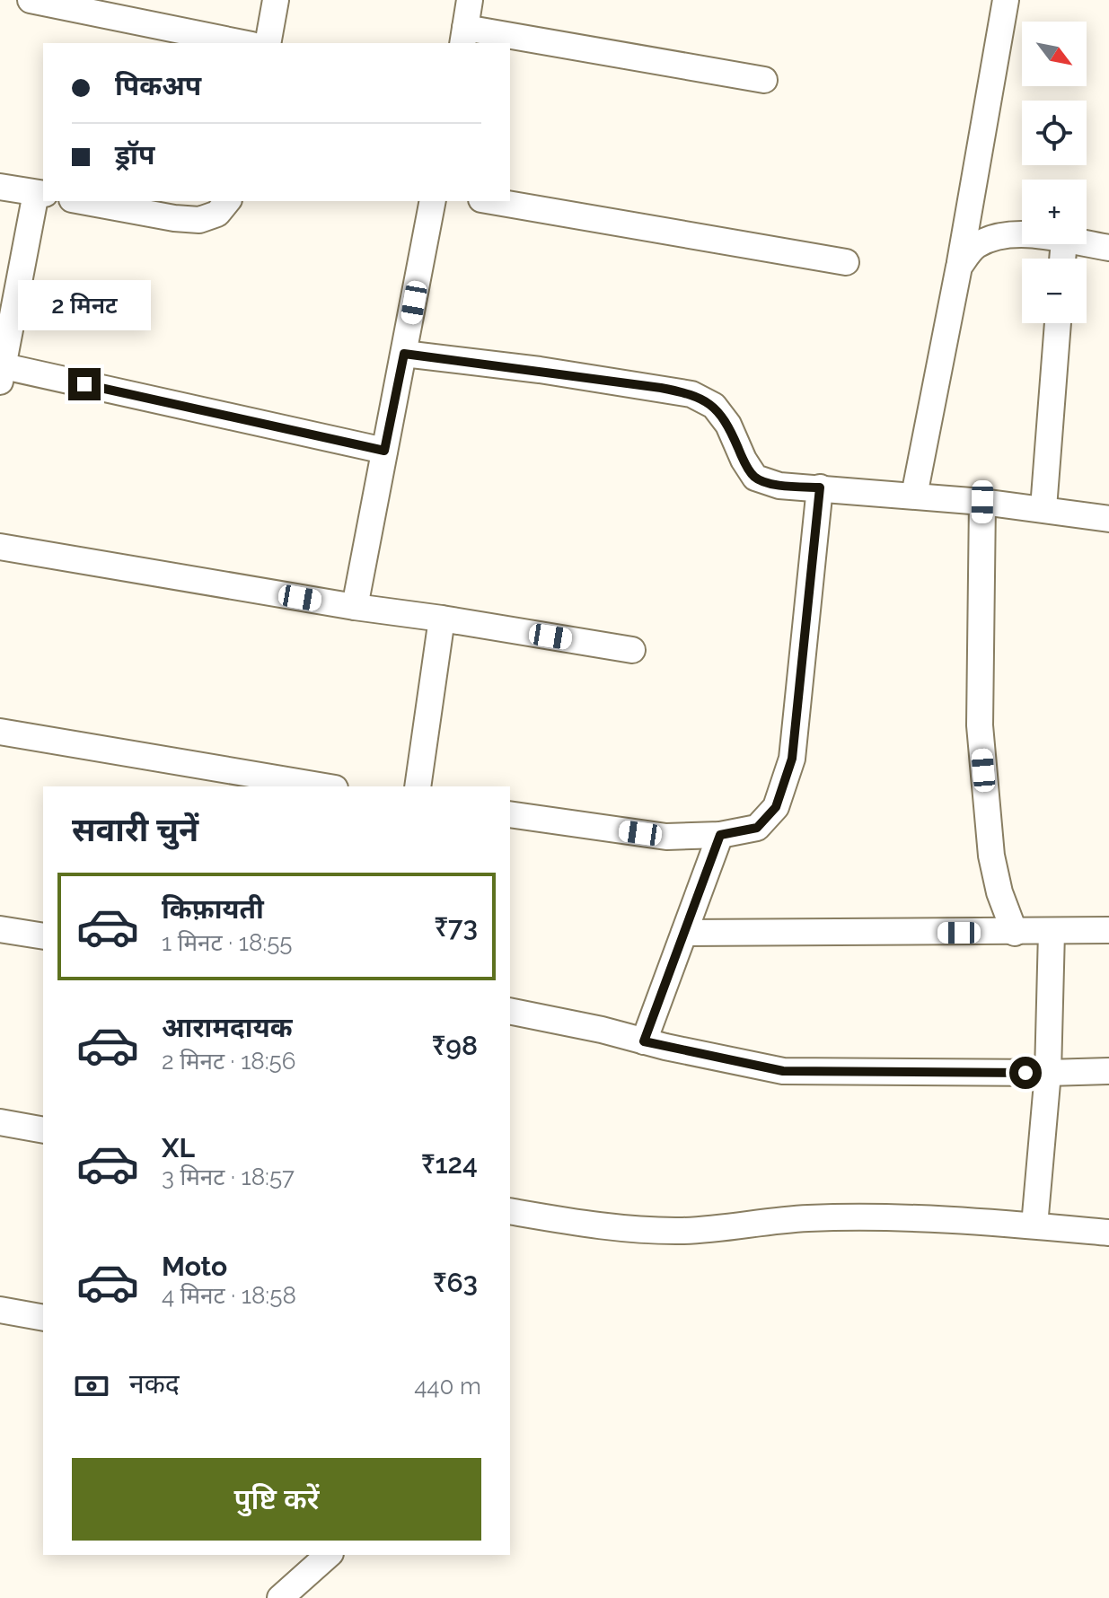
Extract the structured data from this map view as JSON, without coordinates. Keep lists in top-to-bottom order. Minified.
{"north":"bottom right","page":{"map_buttons":["+","−"],"banner":["पिकअप","ड्रॉप"],"bubble":"2 मिनट","heading":"सवारी चुनें","list":[{"name":"किफ़ायती","note":"1 मिनट · 18:55","value":"₹73"},{"name":"आरामदायक","note":"2 मिनट · 18:56","value":"₹98"},{"name":"XL","note":"3 मिनट · 18:57","value":"₹124"},{"name":"Moto","note":"4 मिनट · 18:58","value":"₹63"}],"pay":["नकद","440 m"],"buttons":"पुष्टि करें"}}
